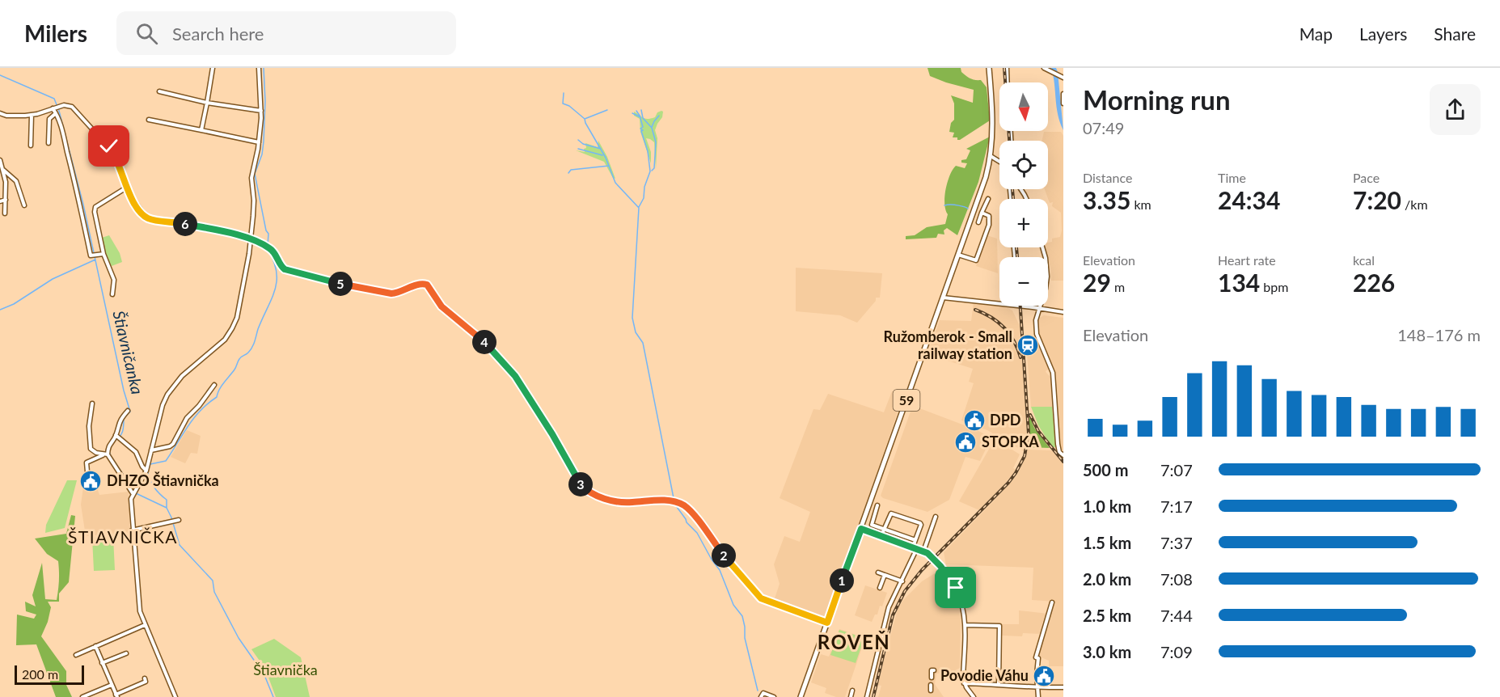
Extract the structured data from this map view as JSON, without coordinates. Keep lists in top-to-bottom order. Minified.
{"streets":{"main road":["59"]},"districts":["ŠTIAVNIČKA","ROVEŇ"],"water":["Štiavničanka"],"parks":["Štiavnička"],"places":{"station":["Ružomberok - Small railway station"],"public building":["DPD","STOPKA","DHZO Štiavnička","Povodie Váhu"]},"scale_bar":"200 m","north":"bottom","page":{"header":"Milers","search":"Search here","nav":["Map","Layers","Share"],"heading":["Morning run","07:49"],"map_buttons":["+","−"],"stats":[["Distance","3.35 km"],["Time","24:34"],["Pace","7:20 /km"],["Elevation","29 m"],["Heart rate","134 bpm"],["kcal","226"]],"pins":["6","5","4","3","2","1"],"chart":["Elevation","148–176 m"],"list":[{"name":"500 m","note":"7:07"},{"name":"1.0 km","note":"7:17"},{"name":"1.5 km","note":"7:37"},{"name":"2.0 km","note":"7:08"},{"name":"2.5 km","note":"7:44"},{"name":"3.0 km","note":"7:09"}],"scale":"200 m"}}
